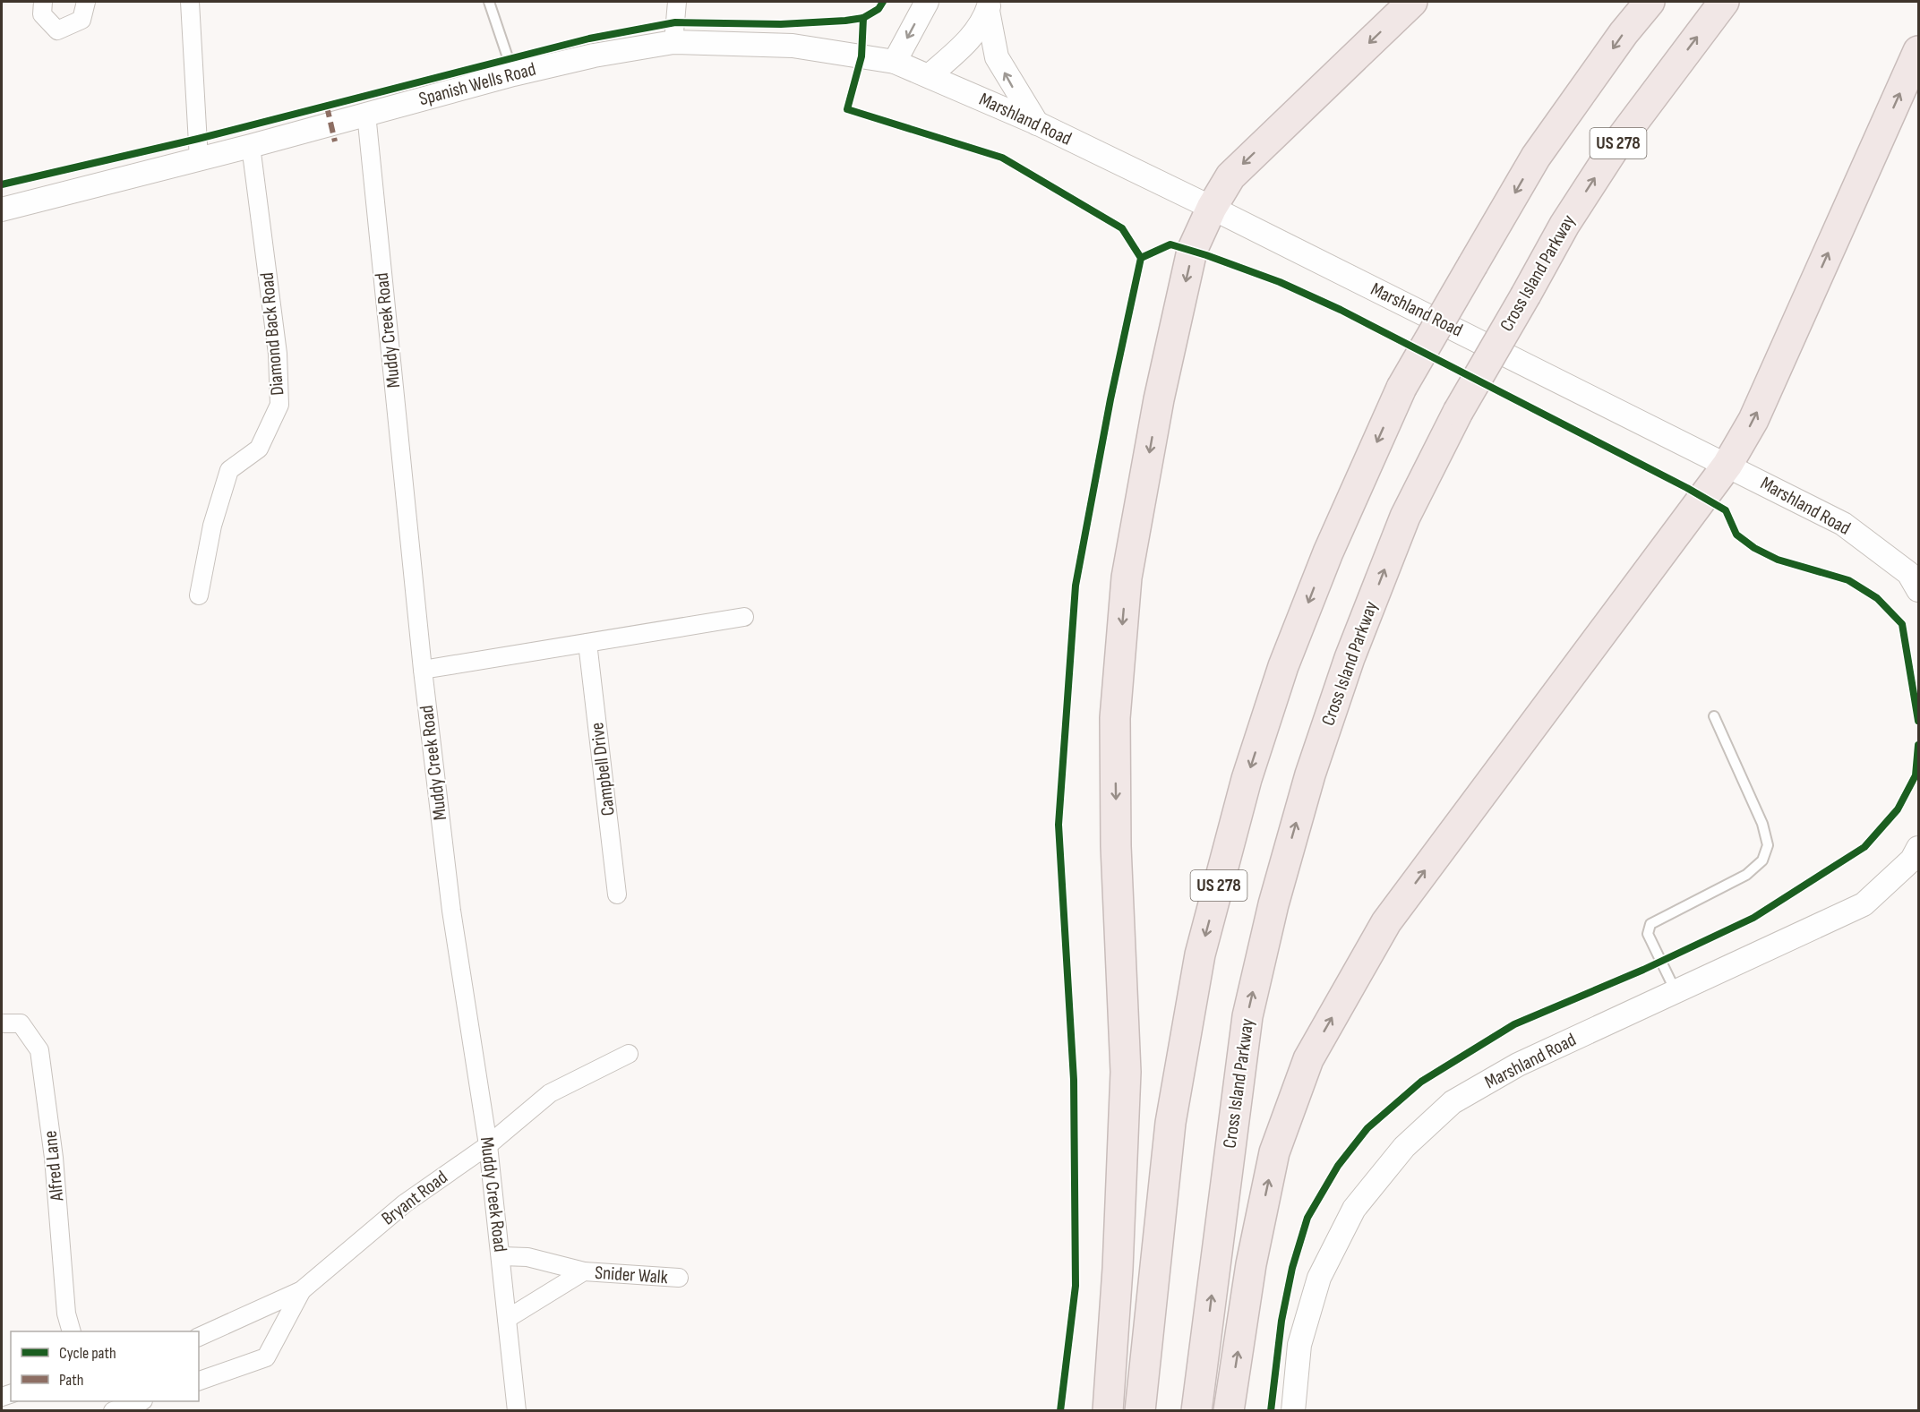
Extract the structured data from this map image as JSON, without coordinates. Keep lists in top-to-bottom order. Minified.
{"streets":{"highway":["US 278","Cross Island Parkway"],"street":["Spanish Wells Road","Marshland Road","Muddy Creek Road","Diamond Back Road","Campbell Drive","Alfred Lane","Bryant Road","Snider Walk"]},"crossings":[["Spanish Wells Road","Marshland Road"],["Spanish Wells Road","Muddy Creek Road"],["Spanish Wells Road","Diamond Back Road"],["Muddy Creek Road","Bryant Road"],["Muddy Creek Road","Snider Walk"]],"legend":["Cycle path","Path"]}
